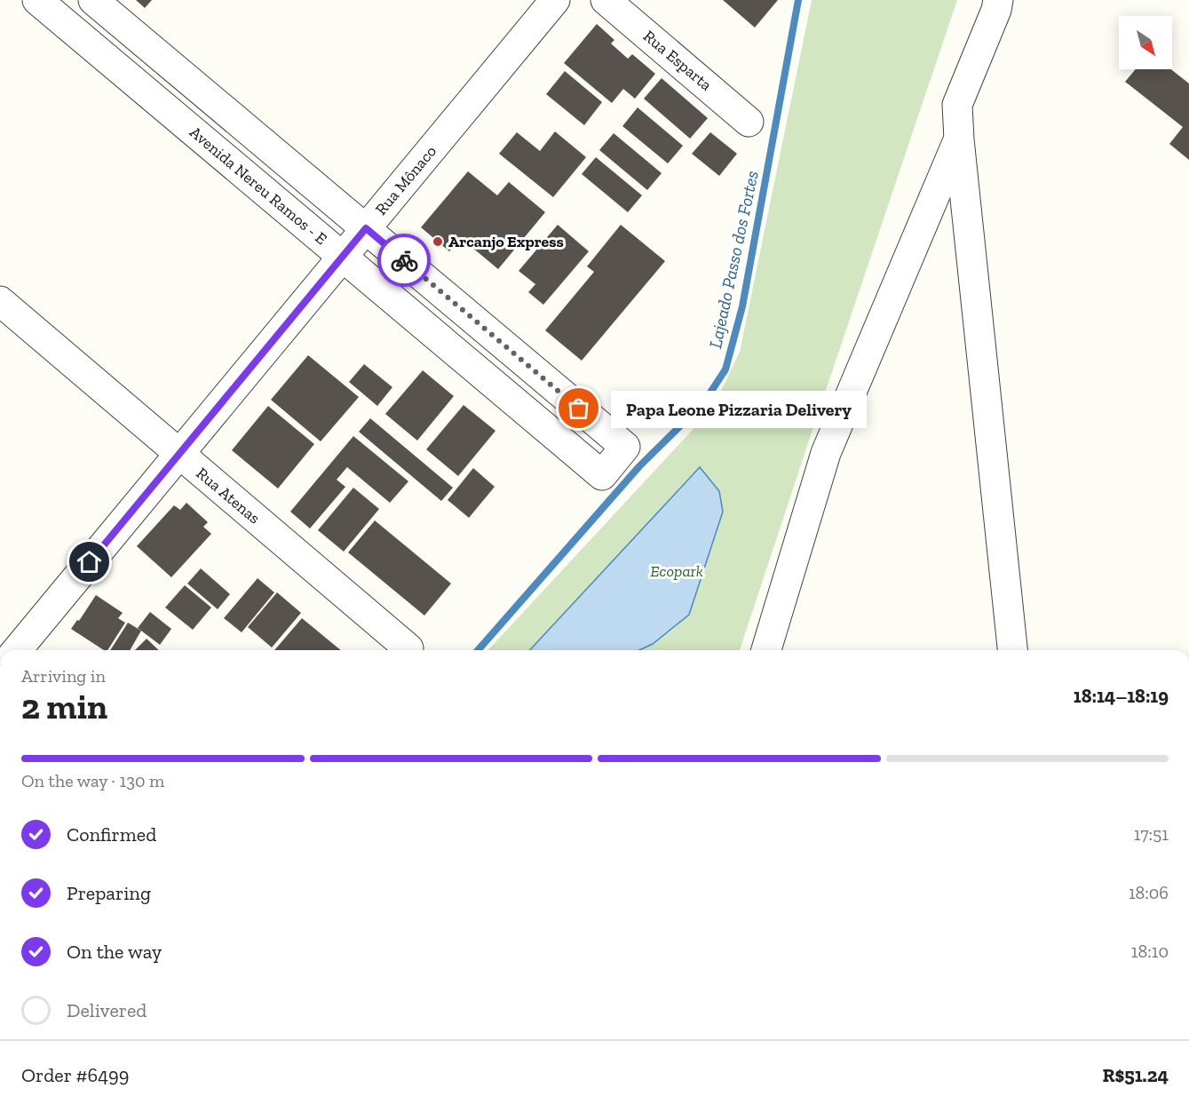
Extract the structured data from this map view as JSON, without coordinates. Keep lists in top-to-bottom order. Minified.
{"streets":{"street":["Rua Esparta","Rua Mônaco","Avenida Nereu Ramos - E","Rua Atenas"]},"crossings":[["Rua Mônaco","Avenida Nereu Ramos - E"],["Rua Mônaco","Rua Atenas"]],"water":["Lajeado Passo dos Fortes"],"parks":["Ecopark"],"places":["Arcanjo Express","Papa Leone Pizzaria Delivery"],"north":"bottom right","page":{"bubble":"Papa Leone Pizzaria Delivery","heading":["2 min","Arriving in","18:14–18:19"],"panel":["Order #6499","R$51.24"],"bar":"On the way · 130 m","list":[["Confirmed","17:51"],["Preparing","18:06"],["On the way","18:10"],"Delivered"]}}
